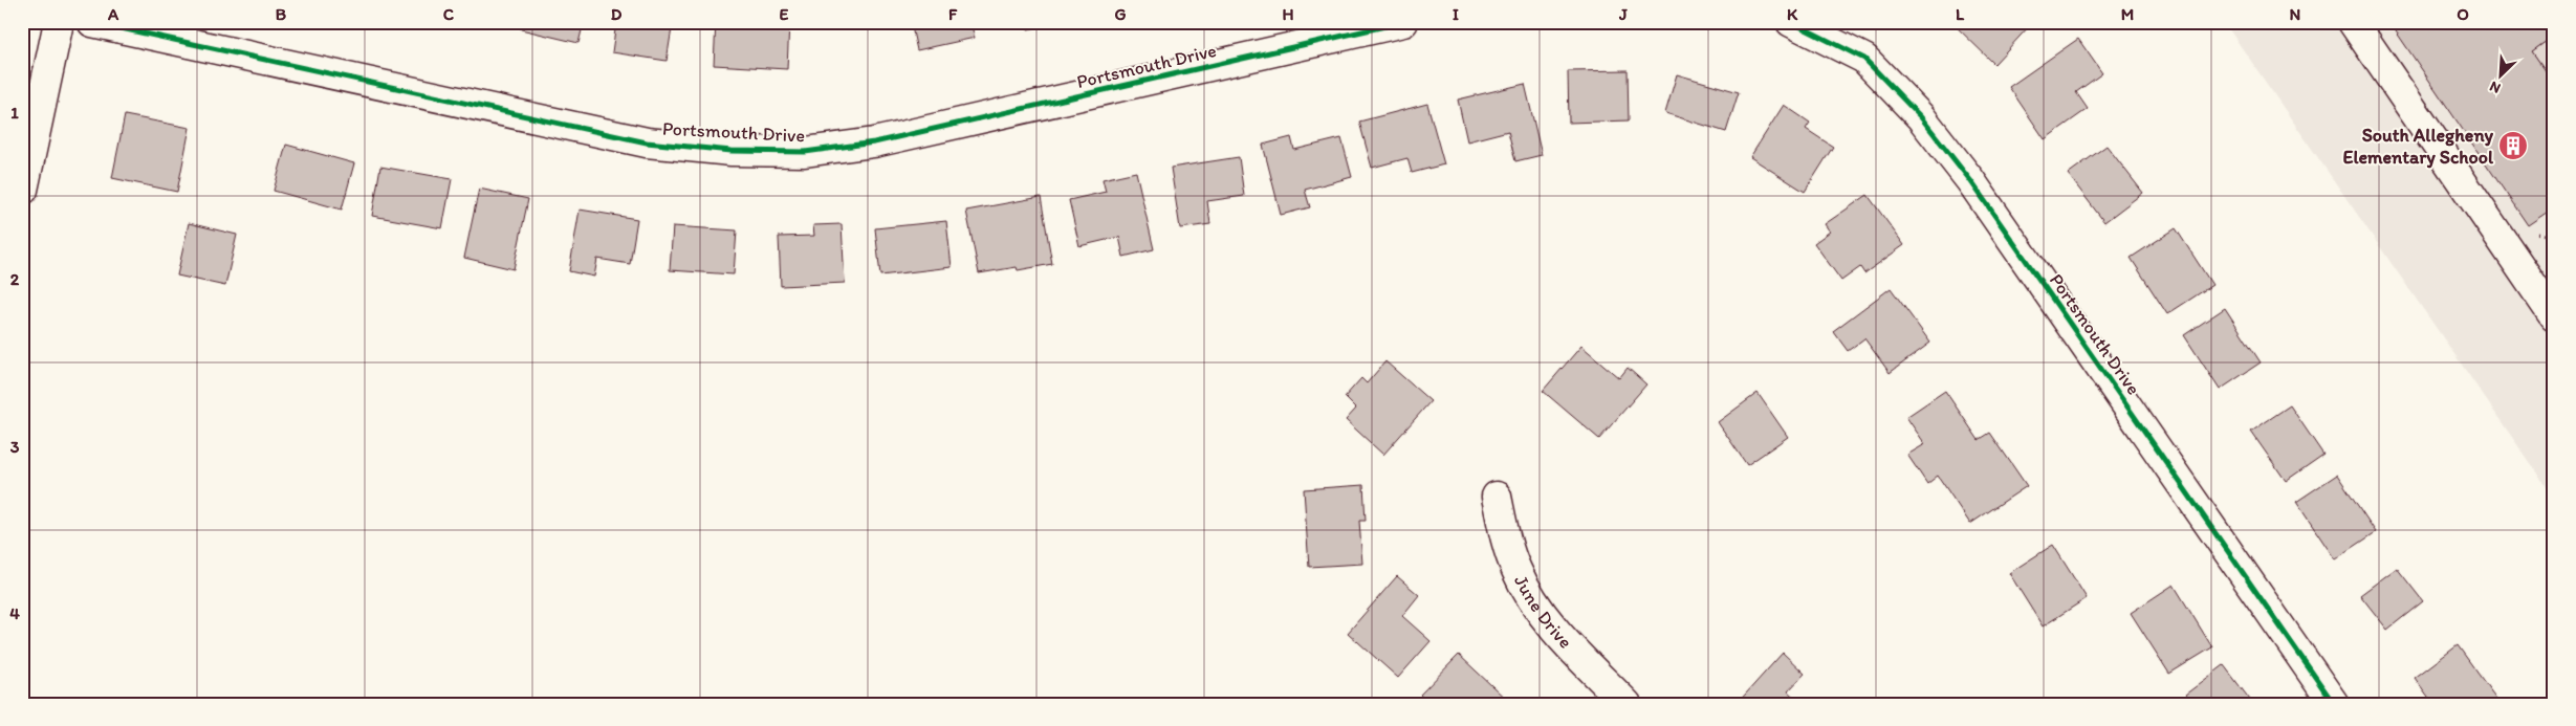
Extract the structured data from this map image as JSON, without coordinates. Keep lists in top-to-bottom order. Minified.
{"streets":{"street":["Portsmouth Drive","June Drive"]},"places":{"building":["South Allegheny Elementary School"]},"north":"bottom left","grid":{"columns":["A","B","C","D","E","F","G","H","I","J","K","L","M","N","O"],"rows":["1","2","3","4"]}}
